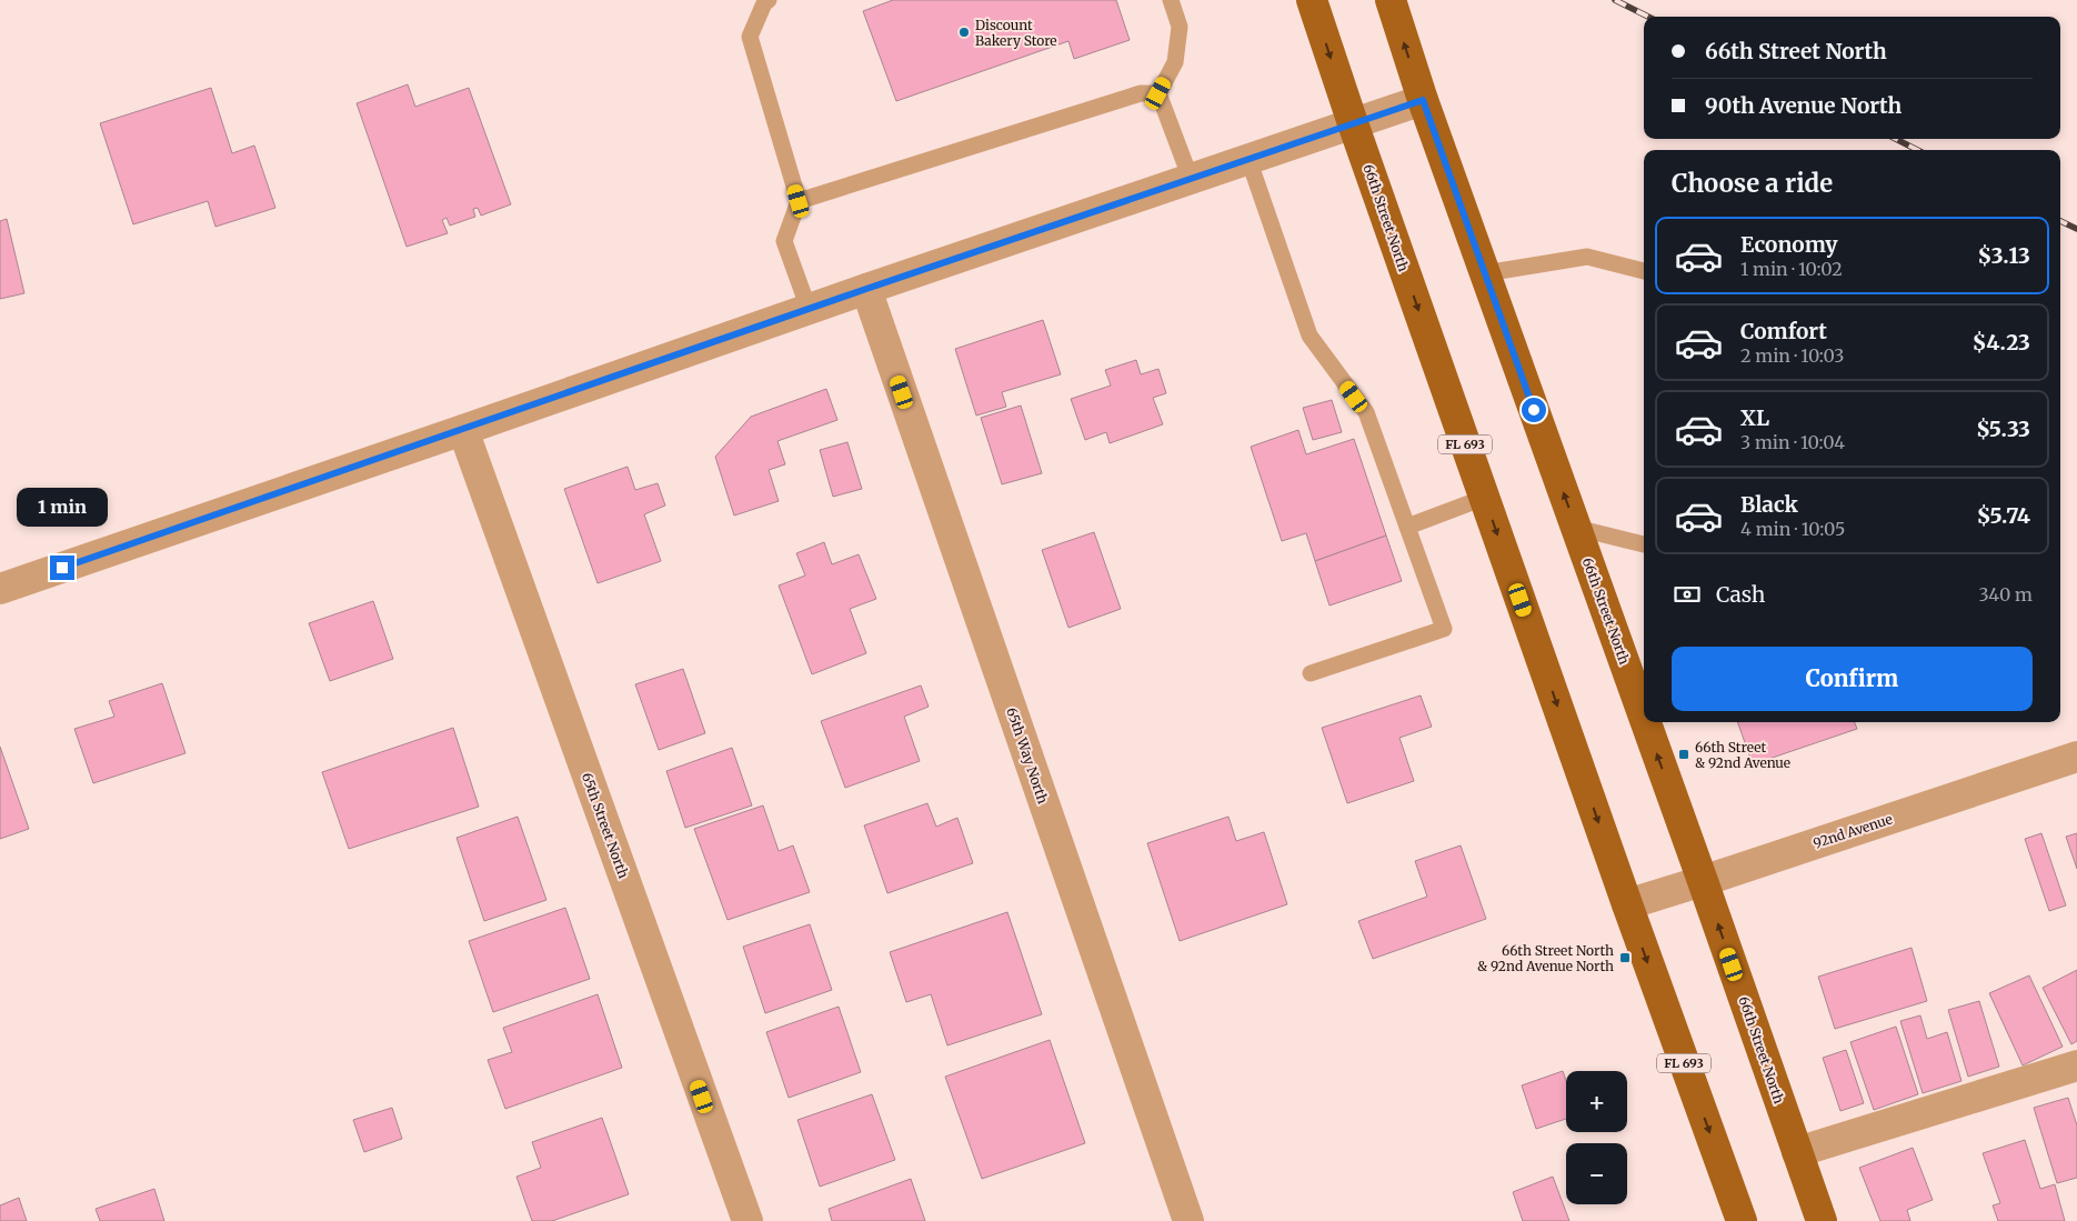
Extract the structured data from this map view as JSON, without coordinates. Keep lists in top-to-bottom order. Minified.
{"streets":{"main road":["66th Street North","FL 693"],"street":["65th Way North","65th Street North","92nd Avenue"]},"crossings":[["66th Street North","92nd Avenue"]],"places":{"other":["Discount Bakery Store"],"transit":["66th Street & 92nd Avenue","66th Street North & 92nd Avenue North"]},"page":{"banner":["66th Street North","90th Avenue North"],"heading":"Choose a ride","list":[{"name":"Economy","note":"1 min · 10:02","value":"$3.13"},{"name":"Comfort","note":"2 min · 10:03","value":"$4.23"},{"name":"XL","note":"3 min · 10:04","value":"$5.33"},{"name":"Black","note":"4 min · 10:05","value":"$5.74"}],"bubble":"1 min","pay":["Cash","340 m"],"buttons":"Confirm","map_buttons":["+","−"]}}
